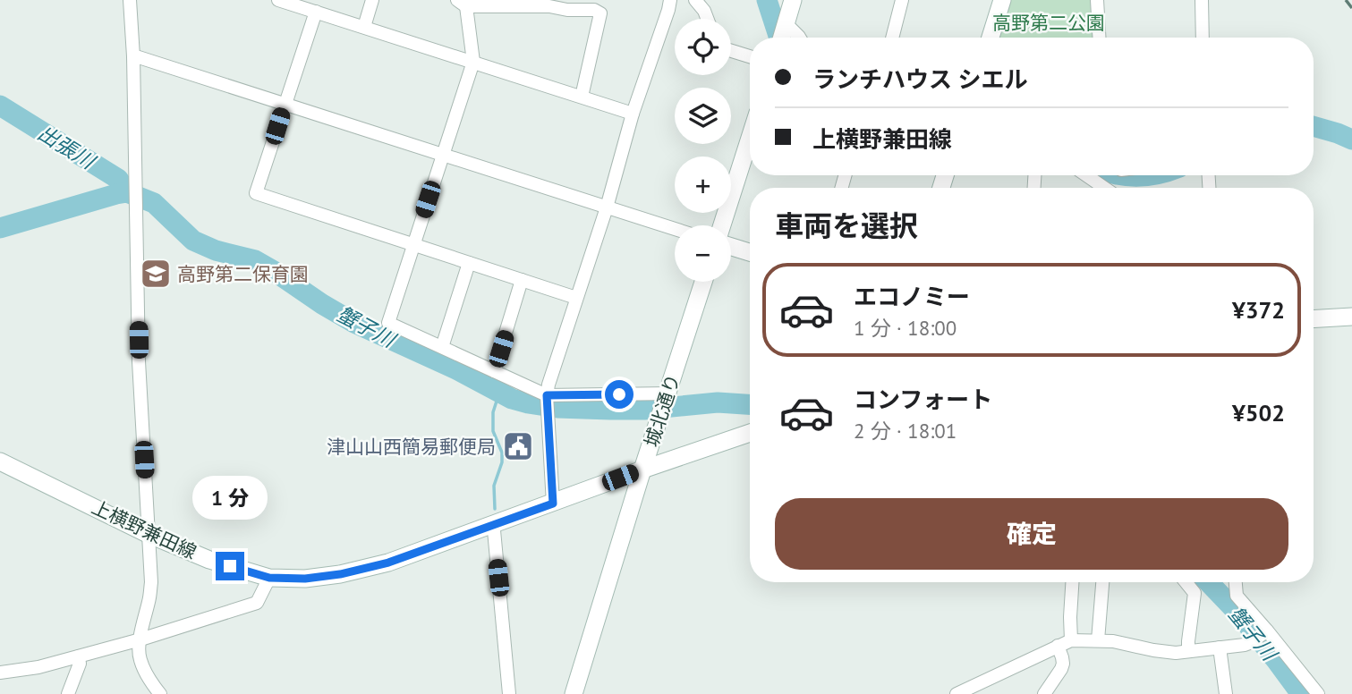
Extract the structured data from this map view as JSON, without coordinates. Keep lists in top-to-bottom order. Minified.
{"streets":{"main road":["城北通り","上横野兼田線"]},"crossings":[["城北通り","上横野兼田線"]],"water":["出張川","蟹子川"],"parks":["高野第二公園"],"places":{"school or university":["高野第二保育園"],"public building":["津山山西簡易郵便局"]},"page":{"map_buttons":["+","−"],"banner":["ランチハウス シエル","上横野兼田線"],"heading":"車両を選択","list":[{"name":"エコノミー","note":"1 分 · 18:00","value":"¥372"},{"name":"コンフォート","note":"2 分 · 18:01","value":"¥502"}],"bubble":"1 分","buttons":"確定"}}
